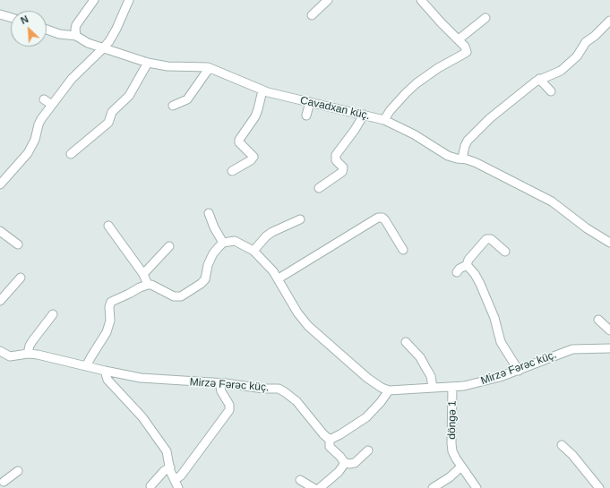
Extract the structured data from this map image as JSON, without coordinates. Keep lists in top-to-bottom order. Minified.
{"streets":{"street":["Cavadxan küç.","Mirzə Fərəc küç.","döngə 1"]},"crossings":[["Mirzə Fərəc küç.","döngə 1"]],"north":"top left"}
